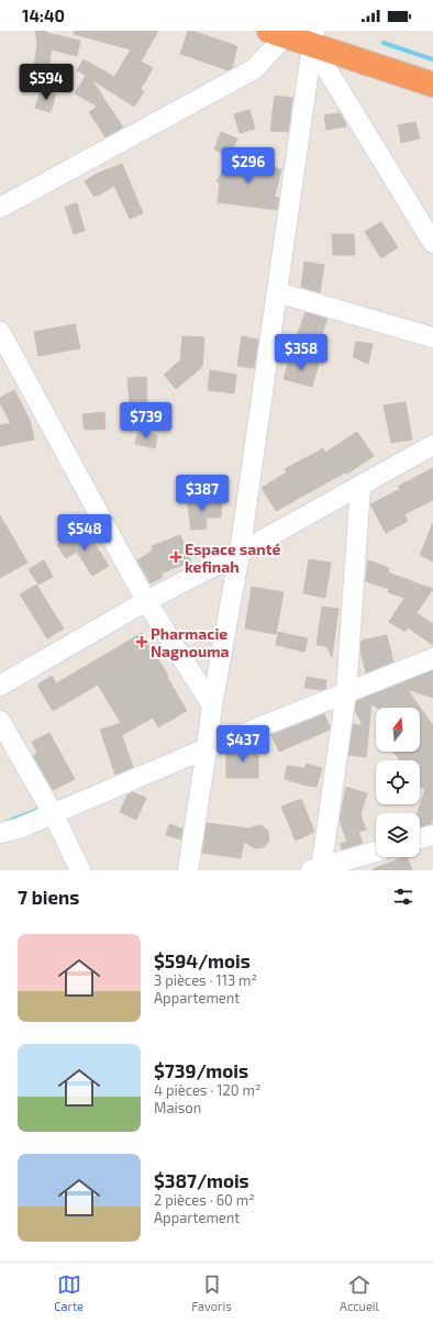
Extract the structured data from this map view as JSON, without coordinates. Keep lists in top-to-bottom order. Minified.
{"places":{"health":["Espace santé kefinah","Pharmacie Nagnouma"]},"north":"top","page":{"status":"14:40","price":["$594","$296","$358","$739","$387","$548","$437"],"heading":"7 biens","list":[{"name":"$594/mois","note":"3 pièces · 113 m² · Appartement"},{"name":"$739/mois","note":"4 pièces · 120 m² · Maison"},{"name":"$387/mois","note":"2 pièces · 60 m² · Appartement"}],"tabs":["Carte","Favoris","Accueil"]}}
